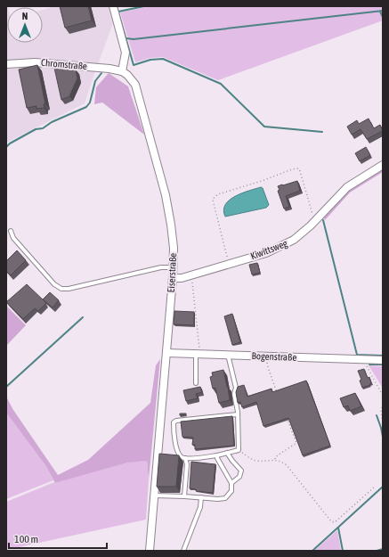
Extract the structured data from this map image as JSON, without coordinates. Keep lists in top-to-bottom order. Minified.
{"streets":{"street":["Chromstraße","Kiwittsweg","Eiserstraße","Bogenstraße"]},"crossings":[["Chromstraße","Eiserstraße"],["Kiwittsweg","Eiserstraße"],["Eiserstraße","Bogenstraße"]],"scale_bar":"100 m","north":"top"}
